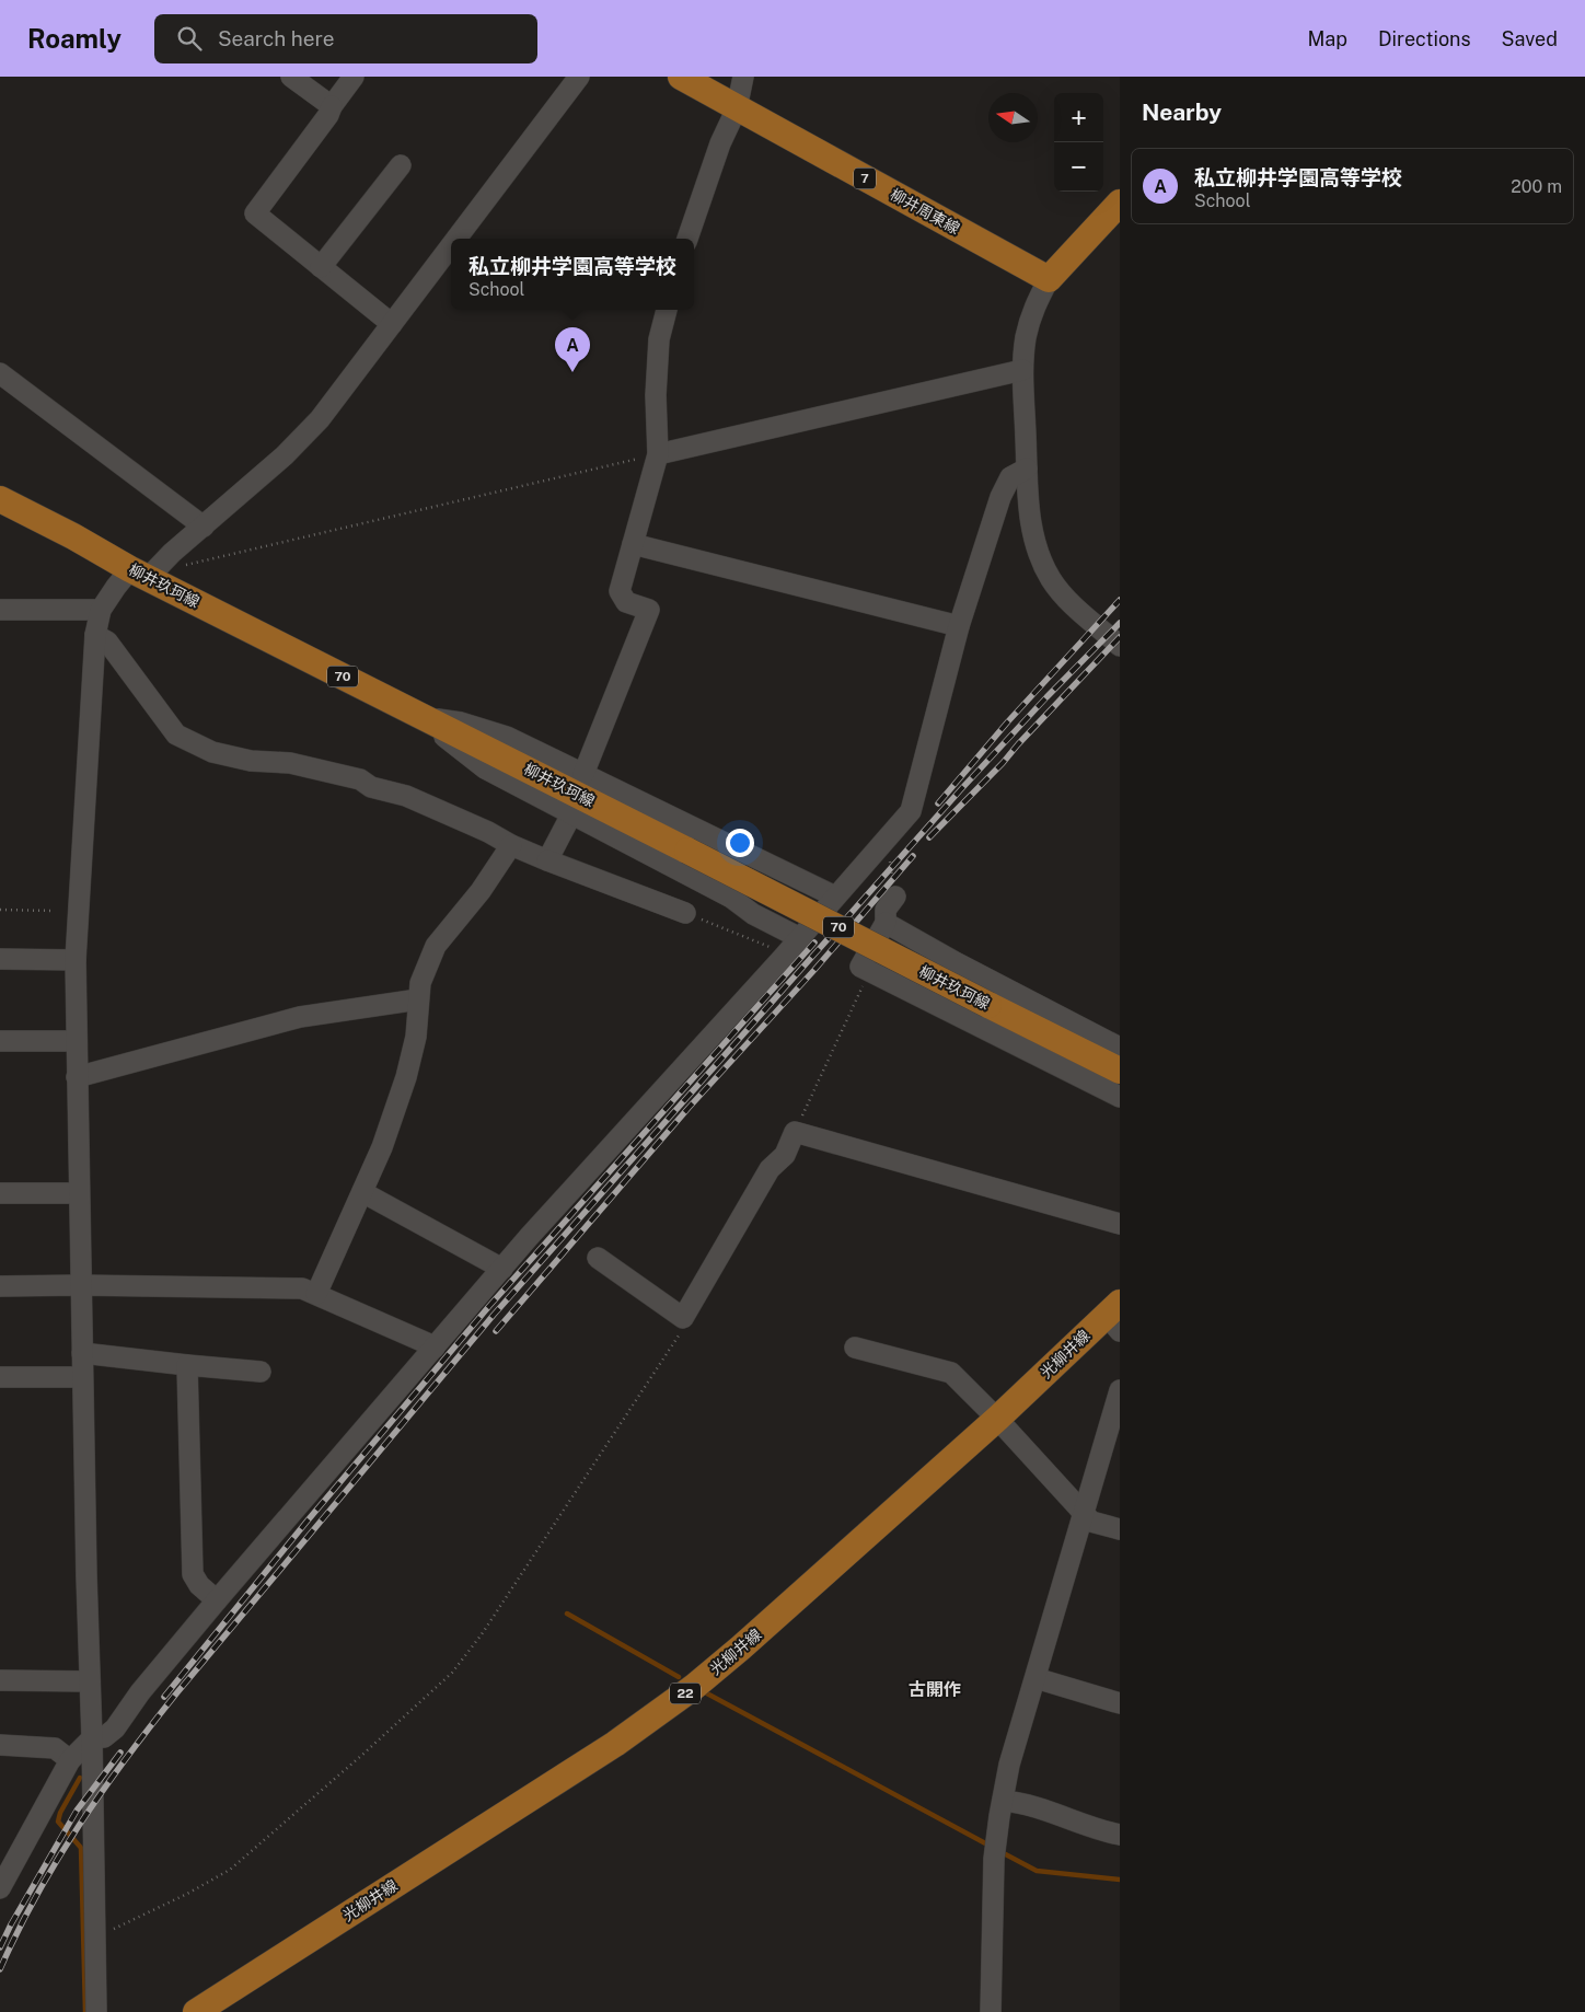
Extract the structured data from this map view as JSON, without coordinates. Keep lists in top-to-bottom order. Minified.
{"streets":{"main road":["7","柳井周東線","柳井玖珂線","70","光柳井線","22"]},"districts":["古開作"],"north":"left","page":{"header":"Roamly","search":"Search here","nav":["Map","Directions","Saved"],"heading":"Nearby","map_buttons":["+","−"],"list":[{"mark":"A","name":"私立柳井学園高等学校","note":"School","value":"200 m"}],"popup":["私立柳井学園高等学校","School"],"pins":"A"}}
